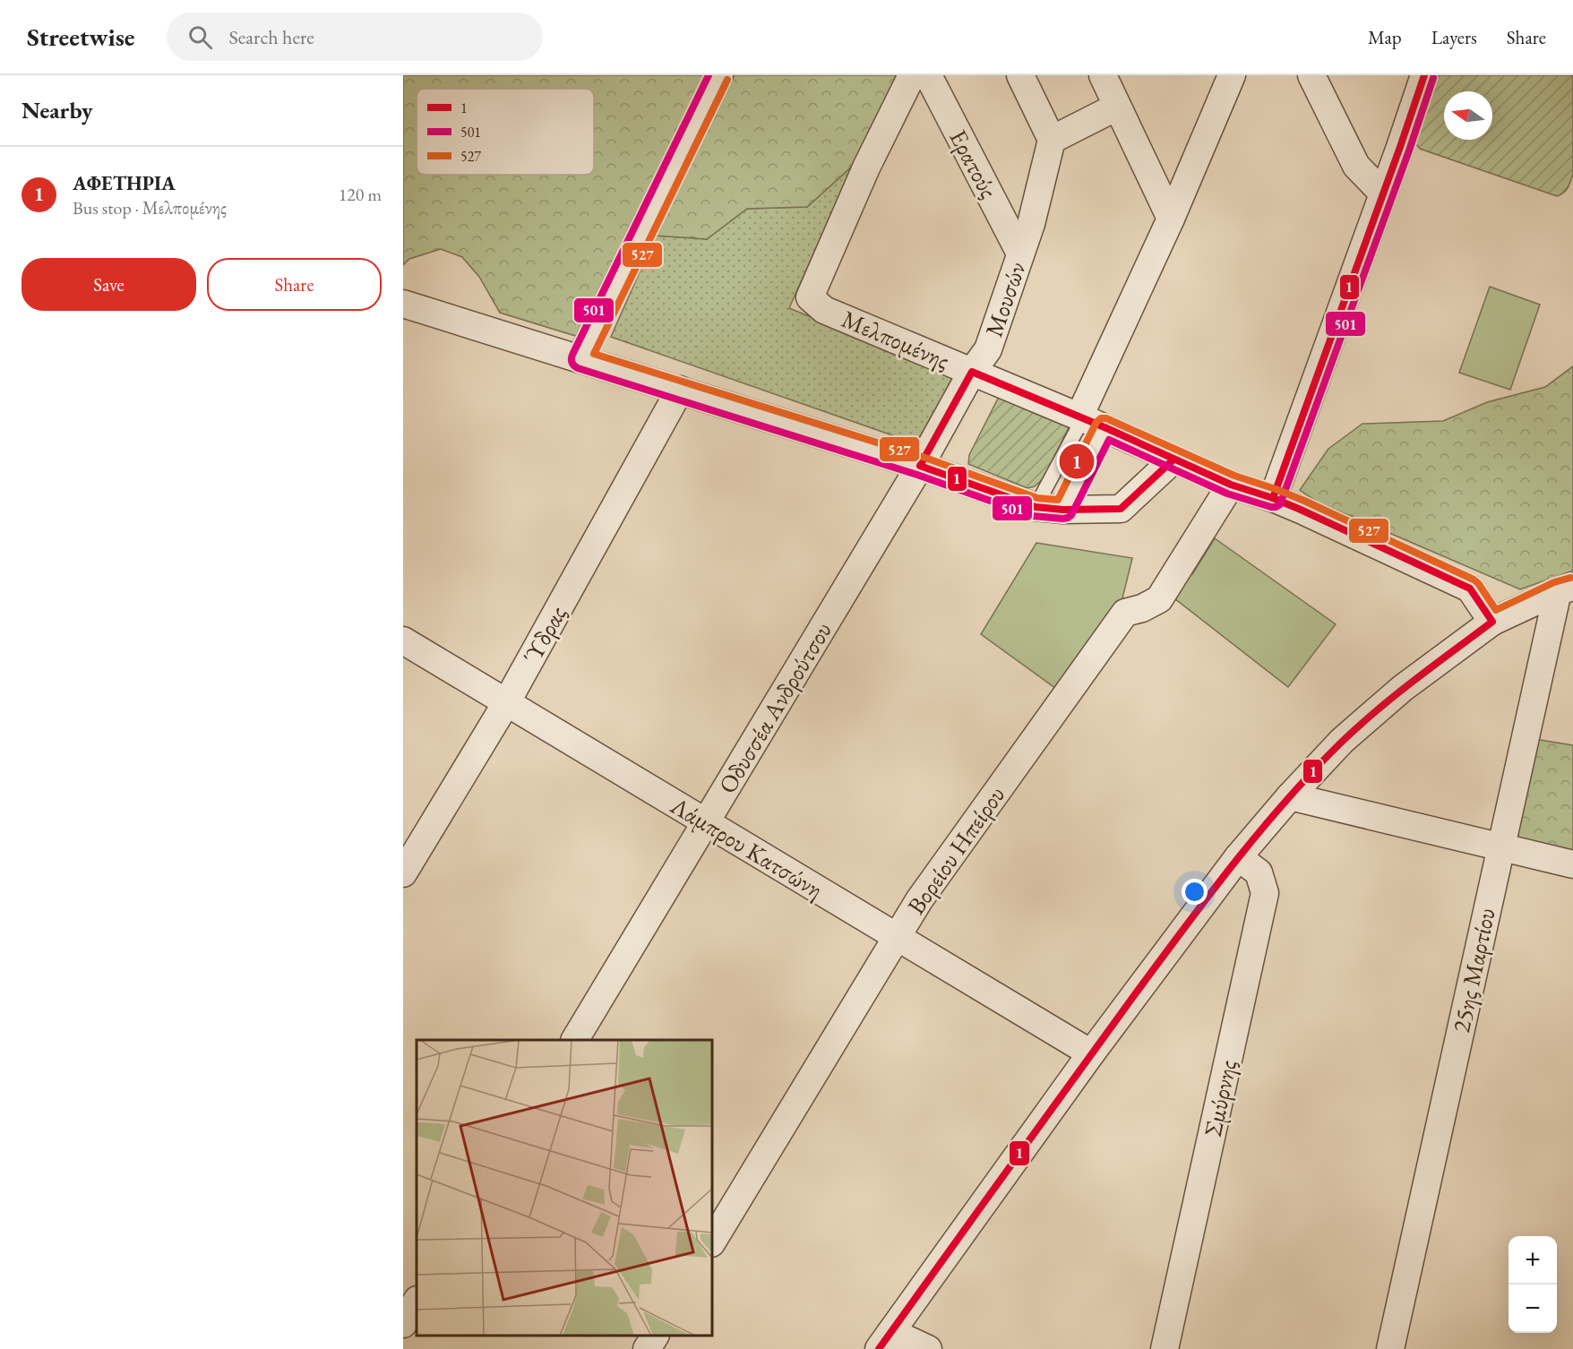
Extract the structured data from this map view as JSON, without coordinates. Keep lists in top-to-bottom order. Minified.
{"streets":{"street":["Ερατούς","Μουσών","Μελπομένης","Ύδρας","Οδυσσέα Ανδρούτσου","Λάμπρου Κατσώνη","Βορείου Ηπείρου","25ης Μαρτίου","Σμύρνης"]},"crossings":[["Ερατούς","Μουσών"],["Μουσών","Μελπομένης"],["Μουσών","Οδυσσέα Ανδρούτσου"],["Μελπομένης","Οδυσσέα Ανδρούτσου"],["Μελπομένης","Βορείου Ηπείρου"],["Ύδρας","Λάμπρου Κατσώνη"],["Οδυσσέα Ανδρούτσου","Λάμπρου Κατσώνη"],["Λάμπρου Κατσώνη","Βορείου Ηπείρου"]],"lines":["transit line 1","transit line 501","transit line 527"],"legend":["1","501","527"],"north":"left","page":{"header":"Streetwise","search":"Search here","nav":["Map","Layers","Share"],"heading":"Nearby","list":[{"mark":"1","name":"ΑΦΕΤΗΡΙΑ","note":"Bus stop · Μελπομένης","value":"120 m"}],"buttons":["Save","Share"],"pins":"1","map_buttons":["+","−"]}}
